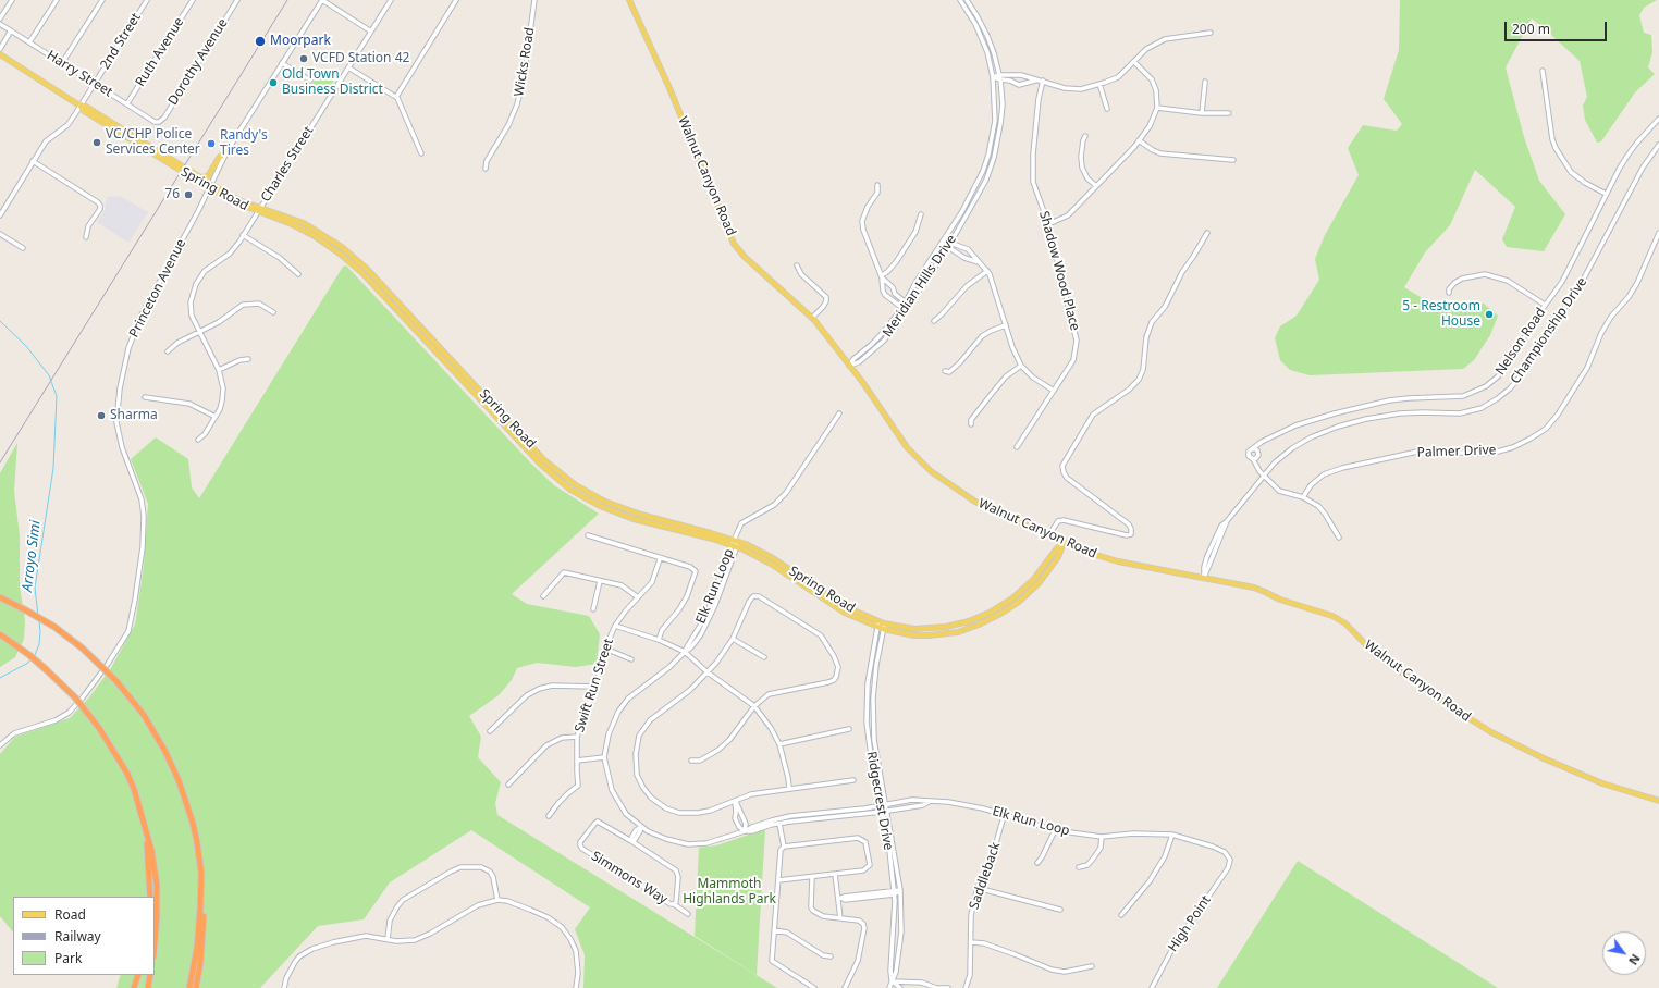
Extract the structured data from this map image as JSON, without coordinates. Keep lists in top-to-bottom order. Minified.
{"streets":{"main road":["Walnut Canyon Road","Spring Road"],"street":["2nd Street","Ruth Avenue","Dorothy Avenue","Wicks Road","Harry Street","Charles Street","Shadow Wood Place","Meridian Hills Drive","Princeton Avenue","Championship Drive","Nelson Road","Palmer Drive","Elk Run Loop","Swift Run Street","Ridgecrest Drive","Saddleback","Simmons Way","High Point"]},"crossings":[["2nd Street","Harry Street"],["2nd Street","Spring Road"],["Ruth Avenue","Harry Street"],["Dorothy Avenue","Harry Street"],["Charles Street","Spring Road"],["Walnut Canyon Road","Spring Road"],["Walnut Canyon Road","Meridian Hills Drive"],["Walnut Canyon Road","Championship Drive"],["Spring Road","Princeton Avenue"],["Spring Road","Elk Run Loop"],["Spring Road","Ridgecrest Drive"],["Elk Run Loop","Ridgecrest Drive"],["Elk Run Loop","Saddleback"],["Elk Run Loop","High Point"]],"water":["Arroyo Simi"],"parks":["Mammoth Highlands Park"],"places":["Moorpark","VCFD Station 42","Old Town Business District","VC/CHP Police Services Center","Randy's Tires","76","5 - Restroom House","Sharma"],"legend":["Road","Railway","Park"],"scale_bar":"200 m","north":"bottom right"}
